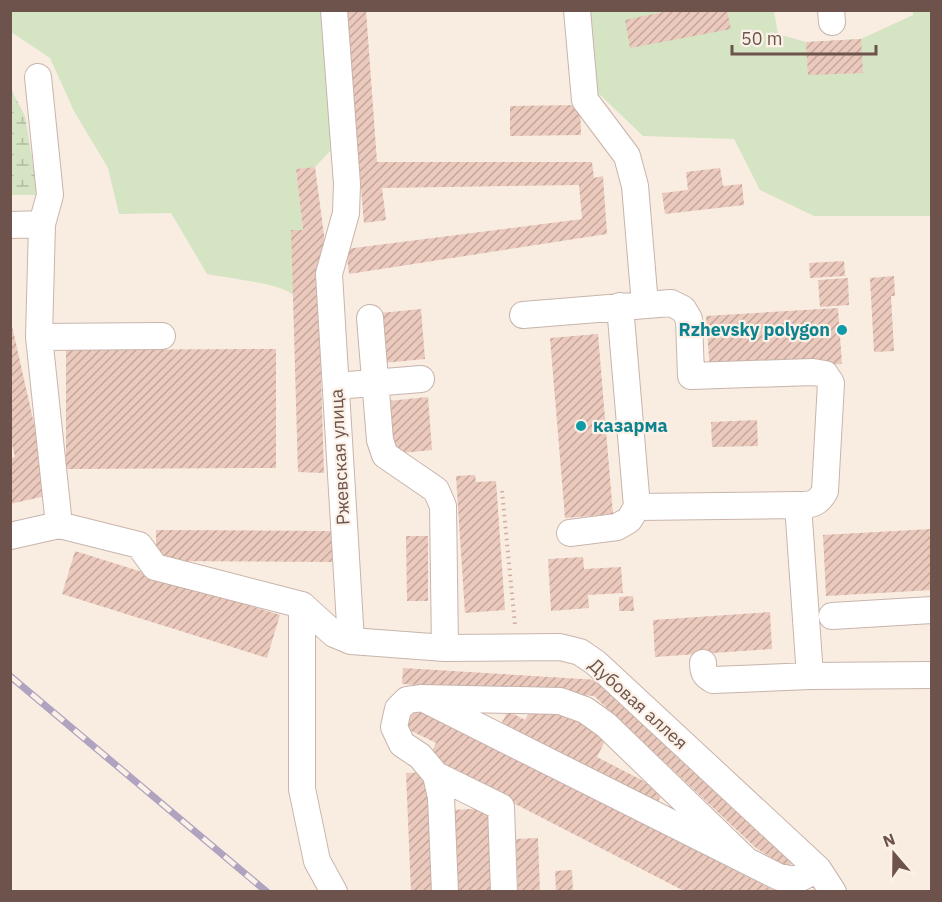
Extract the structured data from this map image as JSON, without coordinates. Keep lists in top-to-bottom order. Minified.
{"streets":{"street":["Ржевская улица","Дубовая аллея"]},"crossings":[["Ржевская улица","Дубовая аллея"]],"places":["Rzhevsky polygon","казарма"],"scale_bar":"50 m","north":"top"}
